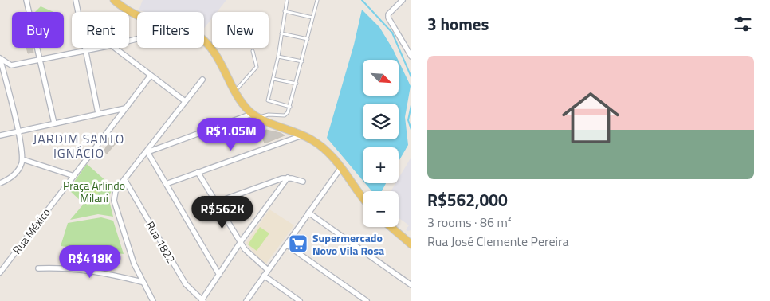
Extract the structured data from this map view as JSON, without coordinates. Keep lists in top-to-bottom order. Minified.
{"streets":{"street":["Rua México","Rua 1822"]},"districts":["JARDIM SANTO IGNÁCIO"],"parks":["Praça Arlindo Milani"],"places":{"supermarket":["Supermercado Novo Vila Rosa"]},"north":"bottom right","page":{"heading":"3 homes","chip":["Buy","Rent","Filters","New"],"list":[{"name":"R$562,000","note":"3 rooms · 86 m² · Rua José Clemente Pereira"}],"map_buttons":["+","−"],"price":["R$1.05M","R$562K","R$418K"]}}
